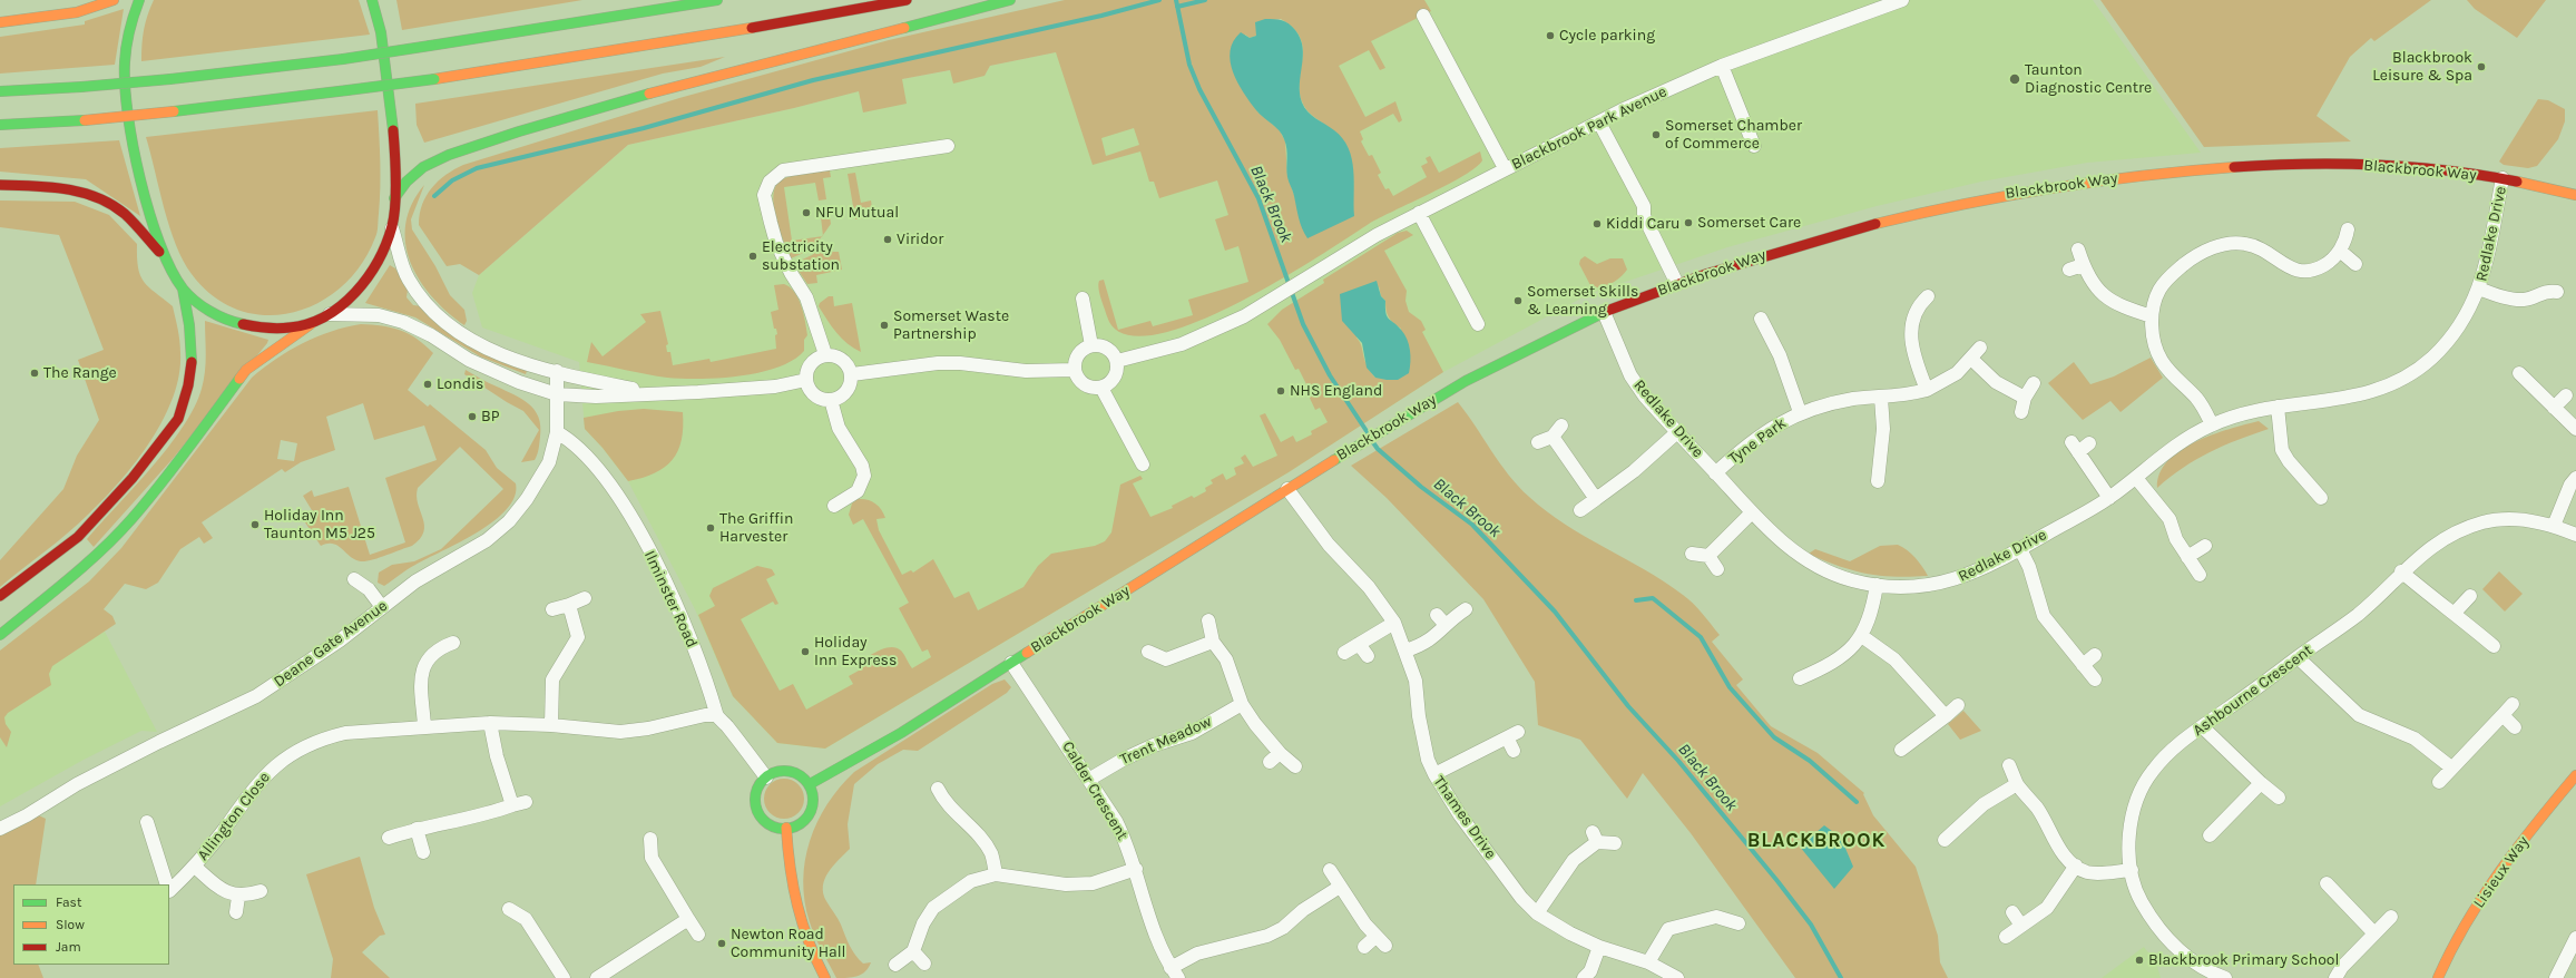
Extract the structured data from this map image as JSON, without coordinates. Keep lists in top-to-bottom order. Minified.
{"streets":{"main road":["Blackbrook Way","Lisieux Way"],"street":["Blackbrook Park Avenue","Redlake Drive","Tyne Park","Ilminster Road","Deane Gate Avenue","Ashbourne Crescent","Trent Meadow","Calder Crescent","Allington Close","Thames Drive"]},"crossings":[["Blackbrook Way","Redlake Drive"],["Blackbrook Way","Calder Crescent"],["Blackbrook Way","Thames Drive"],["Redlake Drive","Tyne Park"],["Ilminster Road","Deane Gate Avenue"],["Ilminster Road","Allington Close"],["Trent Meadow","Calder Crescent"]],"districts":["BLACKBROOK"],"water":["Black Brook"],"places":["Cycle parking","Blackbrook Leisure & Spa","Taunton Diagnostic Centre","Somerset Chamber of Commerce","NFU Mutual","Somerset Care","Kiddi Caru","Viridor","Electricity substation","Somerset Skills & Learning","Somerset Waste Partnership","The Range","Londis","NHS England","BP","Holiday Inn Taunton M5 J25","The Griffin Harvester","Holiday Inn Express","Newton Road Community Hall","Blackbrook Primary School"],"legend":["Fast","Slow","Jam"]}
